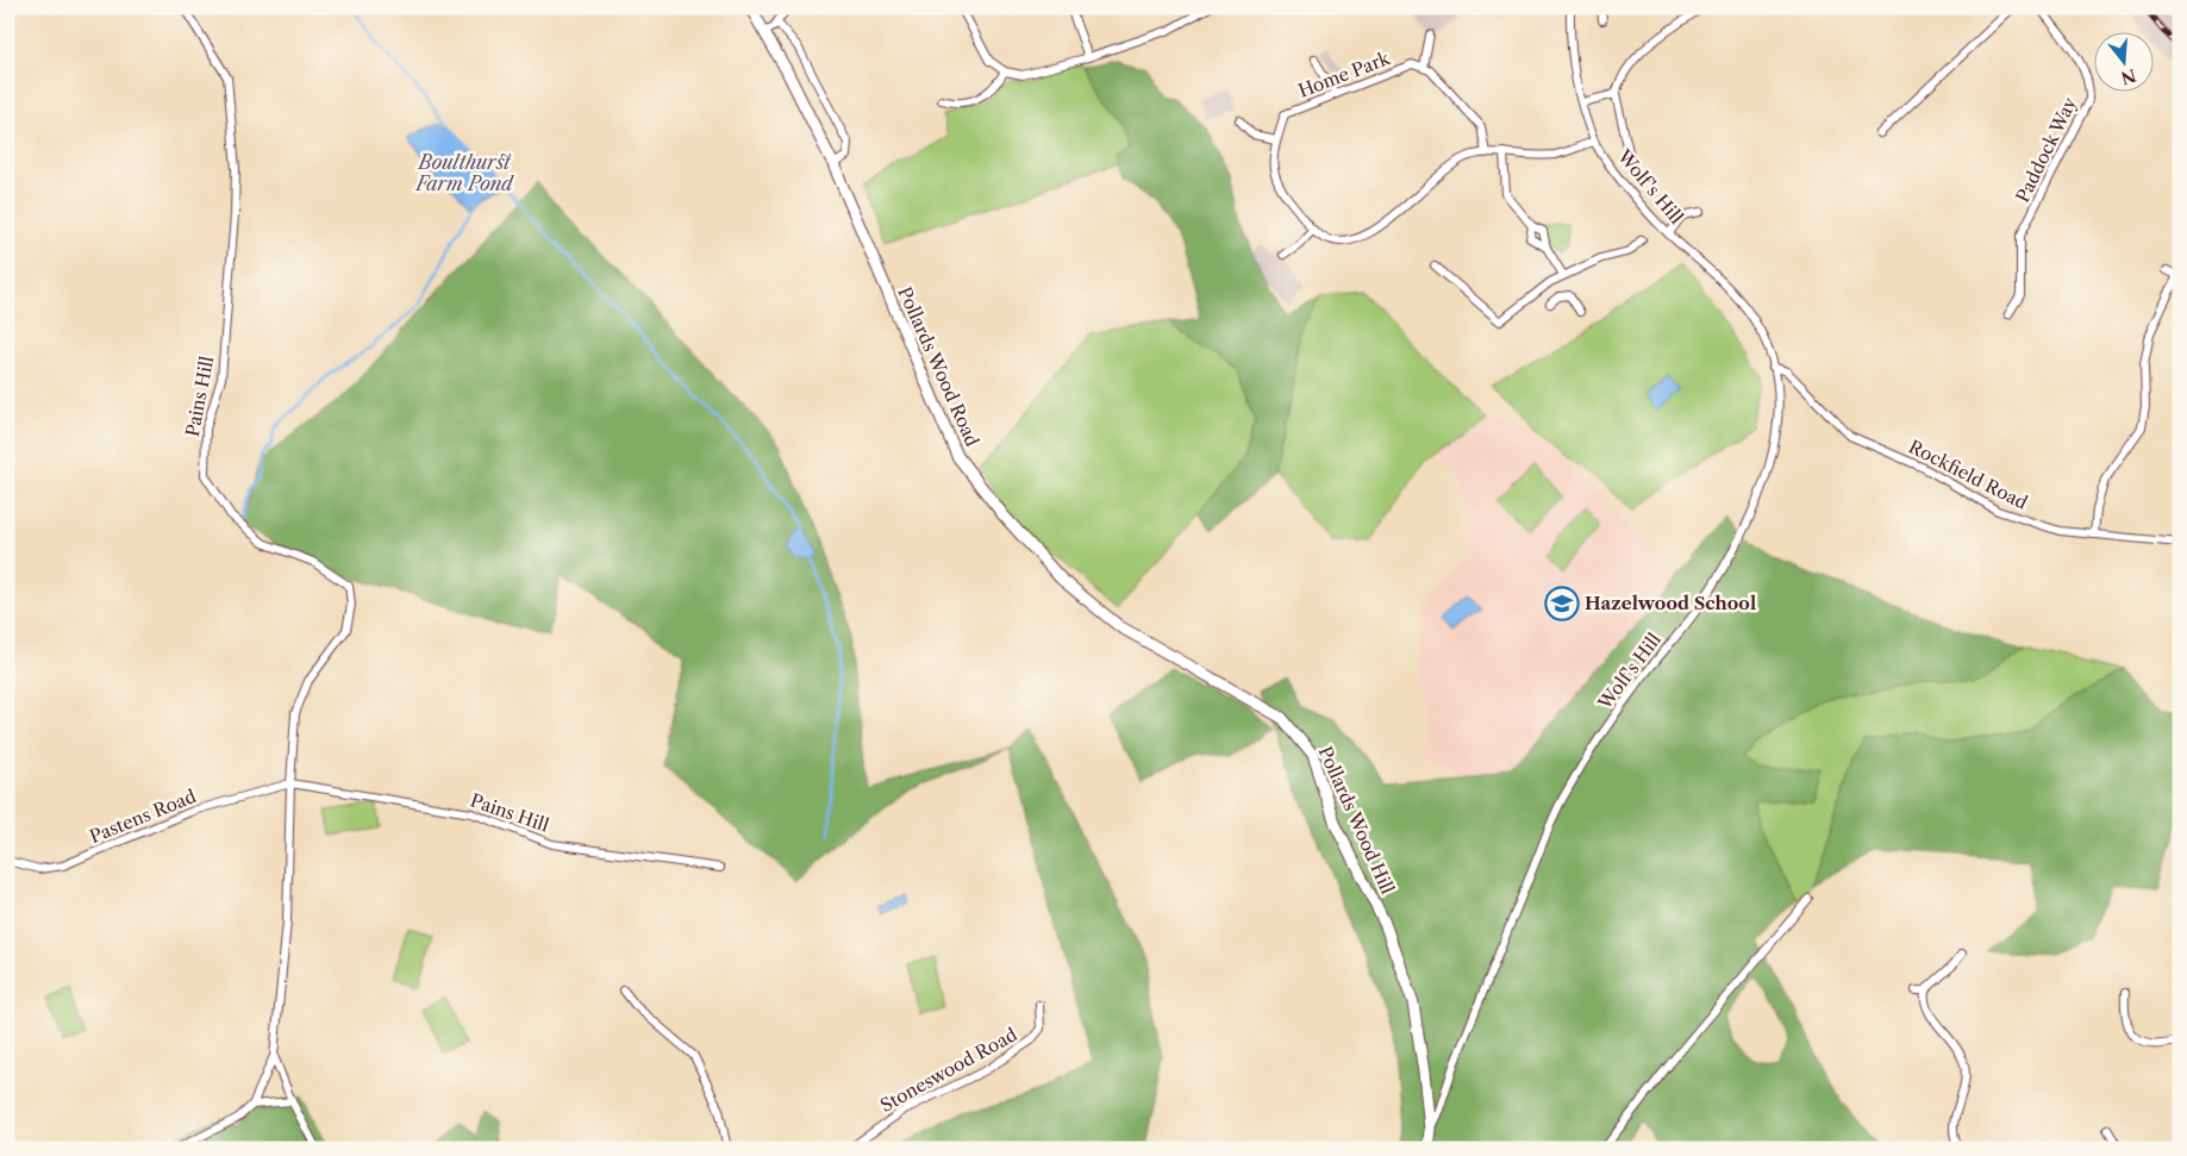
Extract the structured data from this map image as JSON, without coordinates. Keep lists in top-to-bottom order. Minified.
{"streets":{"street":["Home Park","Paddock Way","Wolf's Hill","Pollards Wood Road","Pains Hill","Rockfield Road","Pastens Road","Pollards Wood Hill","Stoneswood Road"]},"crossings":[["Home Park","Wolf's Hill"],["Wolf's Hill","Rockfield Road"],["Wolf's Hill","Pollards Wood Hill"],["Pollards Wood Road","Pollards Wood Hill"],["Pains Hill","Pastens Road"]],"water":["Boulthurst Farm Pond"],"places":{"school or university":["Hazelwood School"]},"north":"bottom"}
